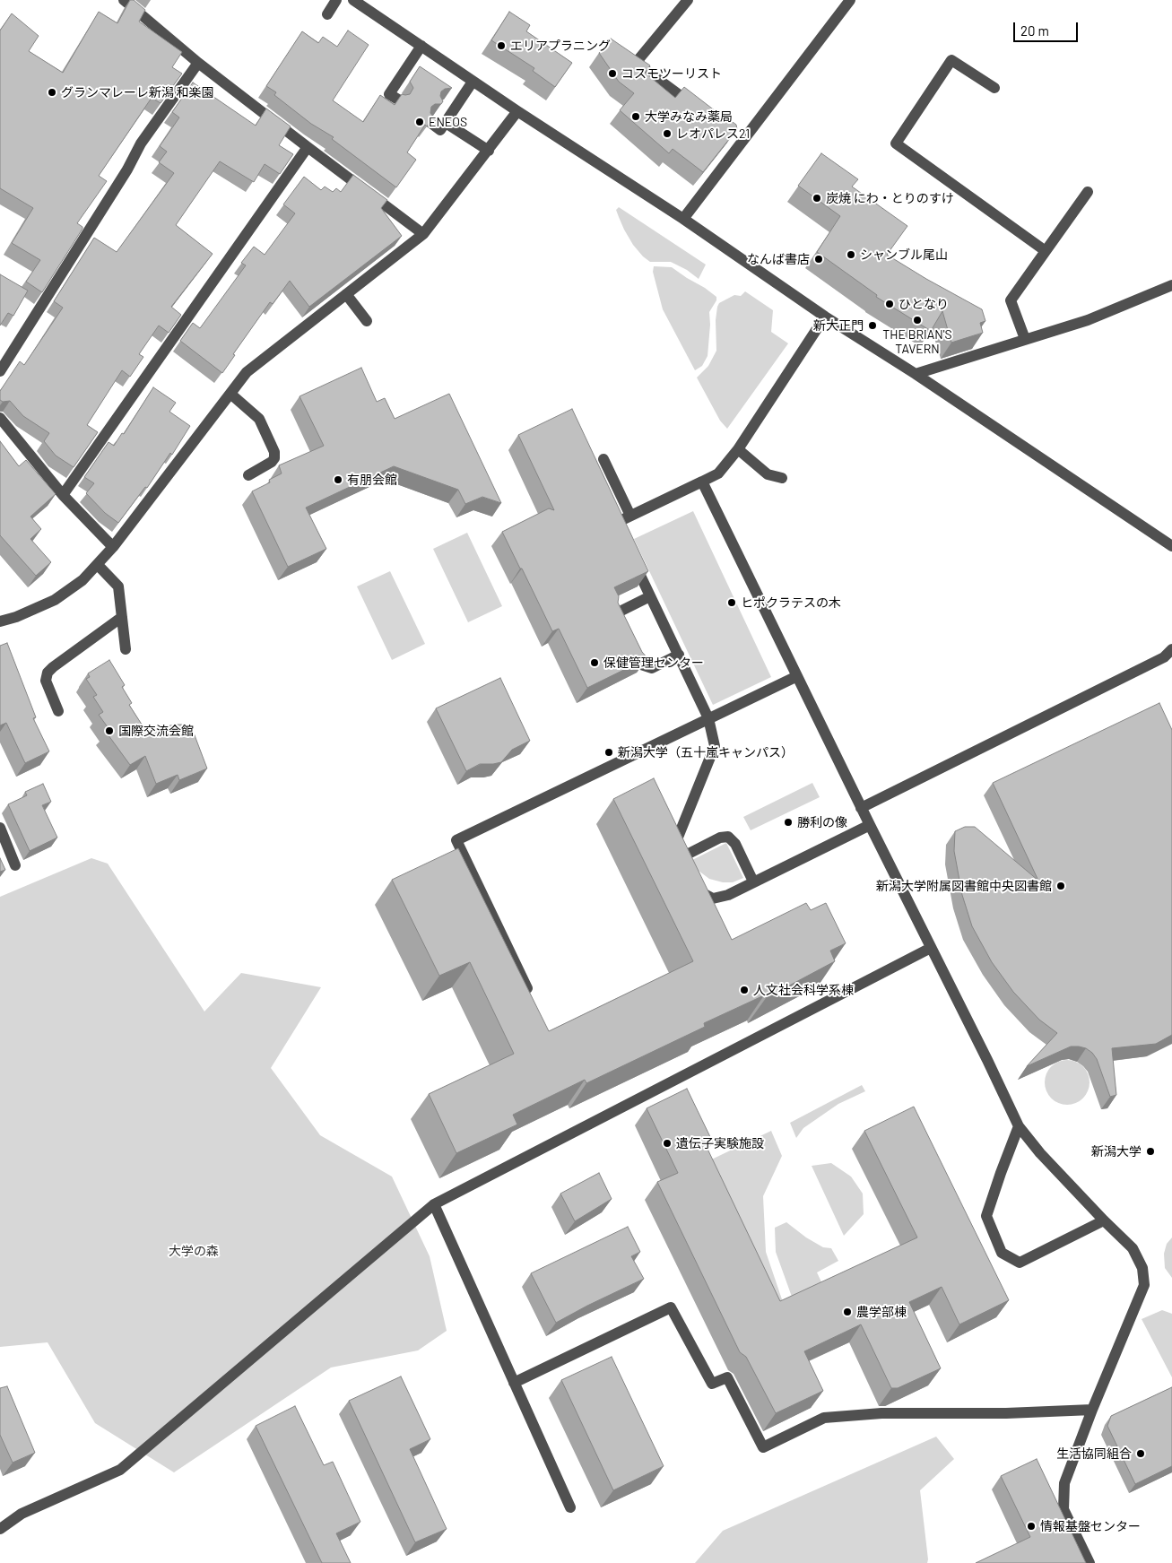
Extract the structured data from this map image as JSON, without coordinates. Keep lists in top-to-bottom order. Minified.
{"parks":["大学の森"],"places":["エリアプラニング","コスモツーリスト","グランマレーレ新潟 和楽園","大学みなみ薬局","ENEOS","レオパレス21","炭焼 にわ・とりのすけ","シャンブル尾山","なんば書店","ひとなり","THE BRIAN'S TAVERN","新大正門","有朋会館","ヒポクラテスの木","保健管理センター","国際交流会館","新潟大学（五十嵐キャンパス）","勝利の像","新潟大学附属図書館中央図書館","人文社会科学系棟","遺伝子実験施設","新潟大学","農学部棟","生活協同組合","情報基盤センター"],"scale_bar":"20 m"}
